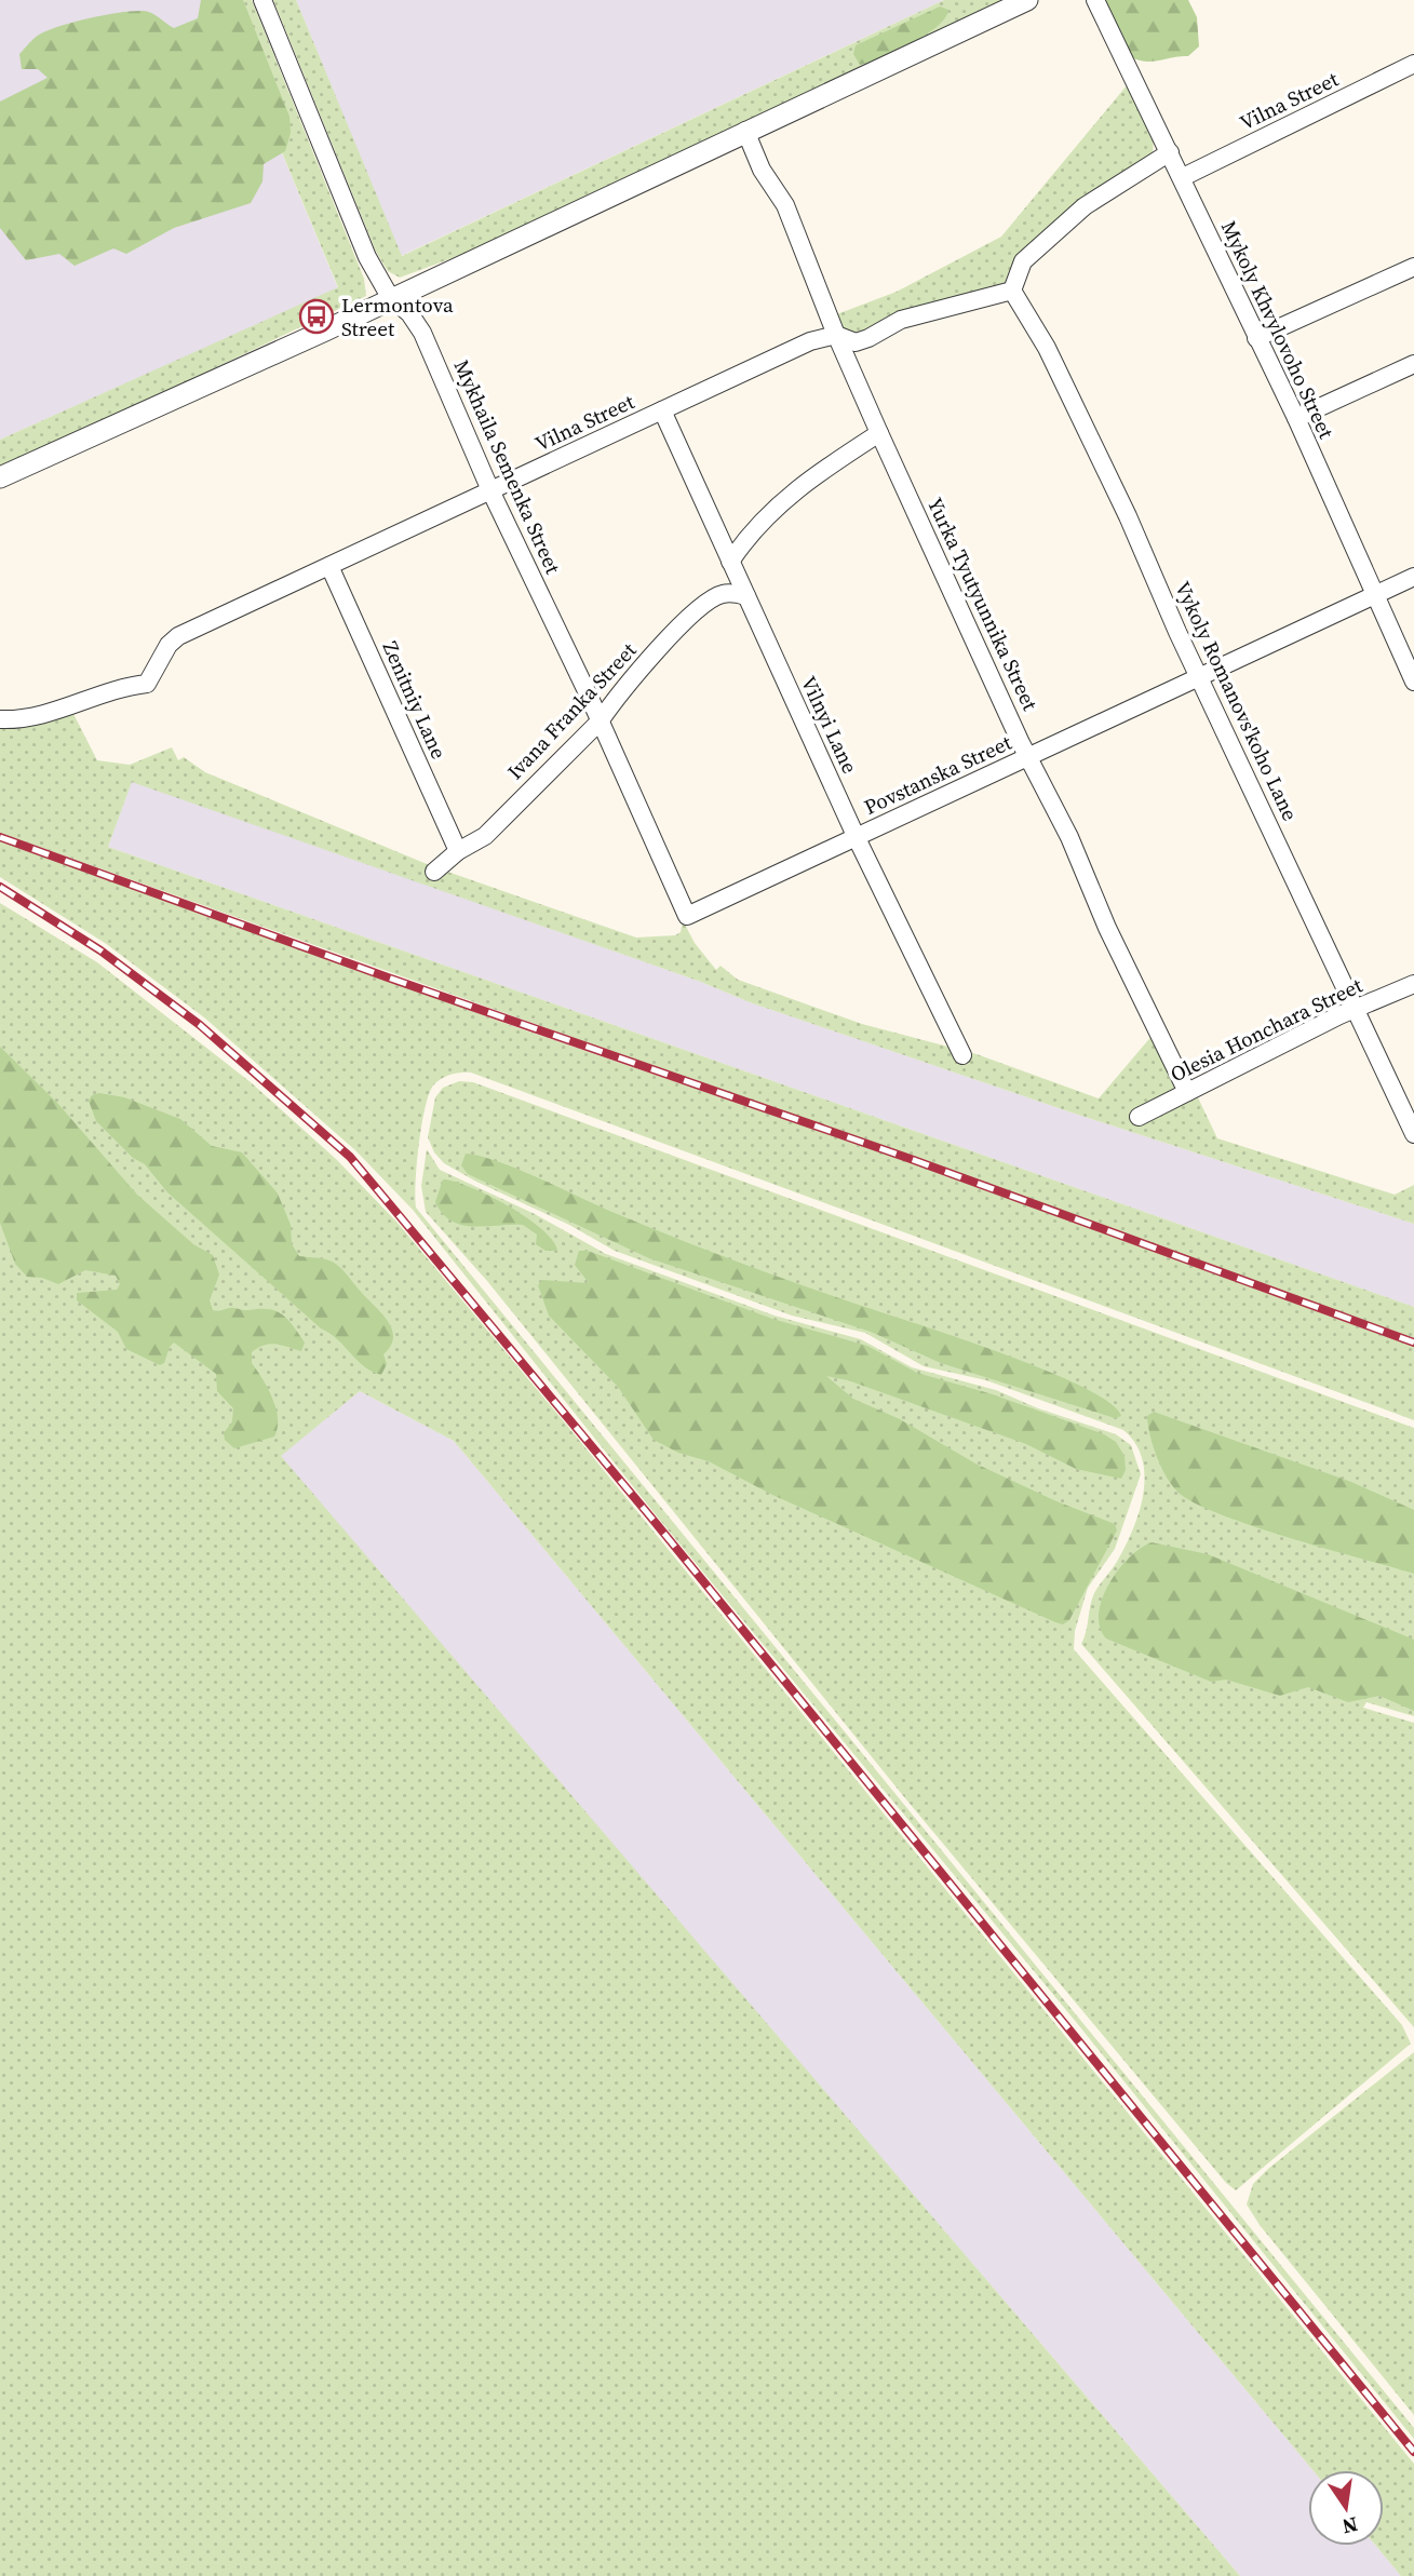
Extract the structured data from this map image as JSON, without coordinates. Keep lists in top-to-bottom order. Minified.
{"streets":{"street":["Vilna Street","Mykoly Khvylovoho Street","Mykhaila Semenka Street","Yurka Tyutyunnika Street","Zenitniy Lane","Vykoly Romanovs'koho Lane","Ivana Franka Street","Vilnyi Lane","Povstanska Street","Olesia Honchara Street"]},"crossings":[["Vilna Street","Mykoly Khvylovoho Street"],["Vilna Street","Mykhaila Semenka Street"],["Vilna Street","Yurka Tyutyunnika Street"],["Vilna Street","Zenitniy Lane"],["Vilna Street","Vykoly Romanovs'koho Lane"],["Vilna Street","Vilnyi Lane"],["Mykoly Khvylovoho Street","Povstanska Street"],["Mykhaila Semenka Street","Ivana Franka Street"],["Mykhaila Semenka Street","Povstanska Street"],["Yurka Tyutyunnika Street","Povstanska Street"],["Yurka Tyutyunnika Street","Olesia Honchara Street"],["Zenitniy Lane","Ivana Franka Street"],["Vykoly Romanovs'koho Lane","Povstanska Street"],["Vykoly Romanovs'koho Lane","Olesia Honchara Street"],["Ivana Franka Street","Vilnyi Lane"],["Vilnyi Lane","Povstanska Street"]],"places":{"bus stop":["Lermontova Street"]},"north":"bottom"}
